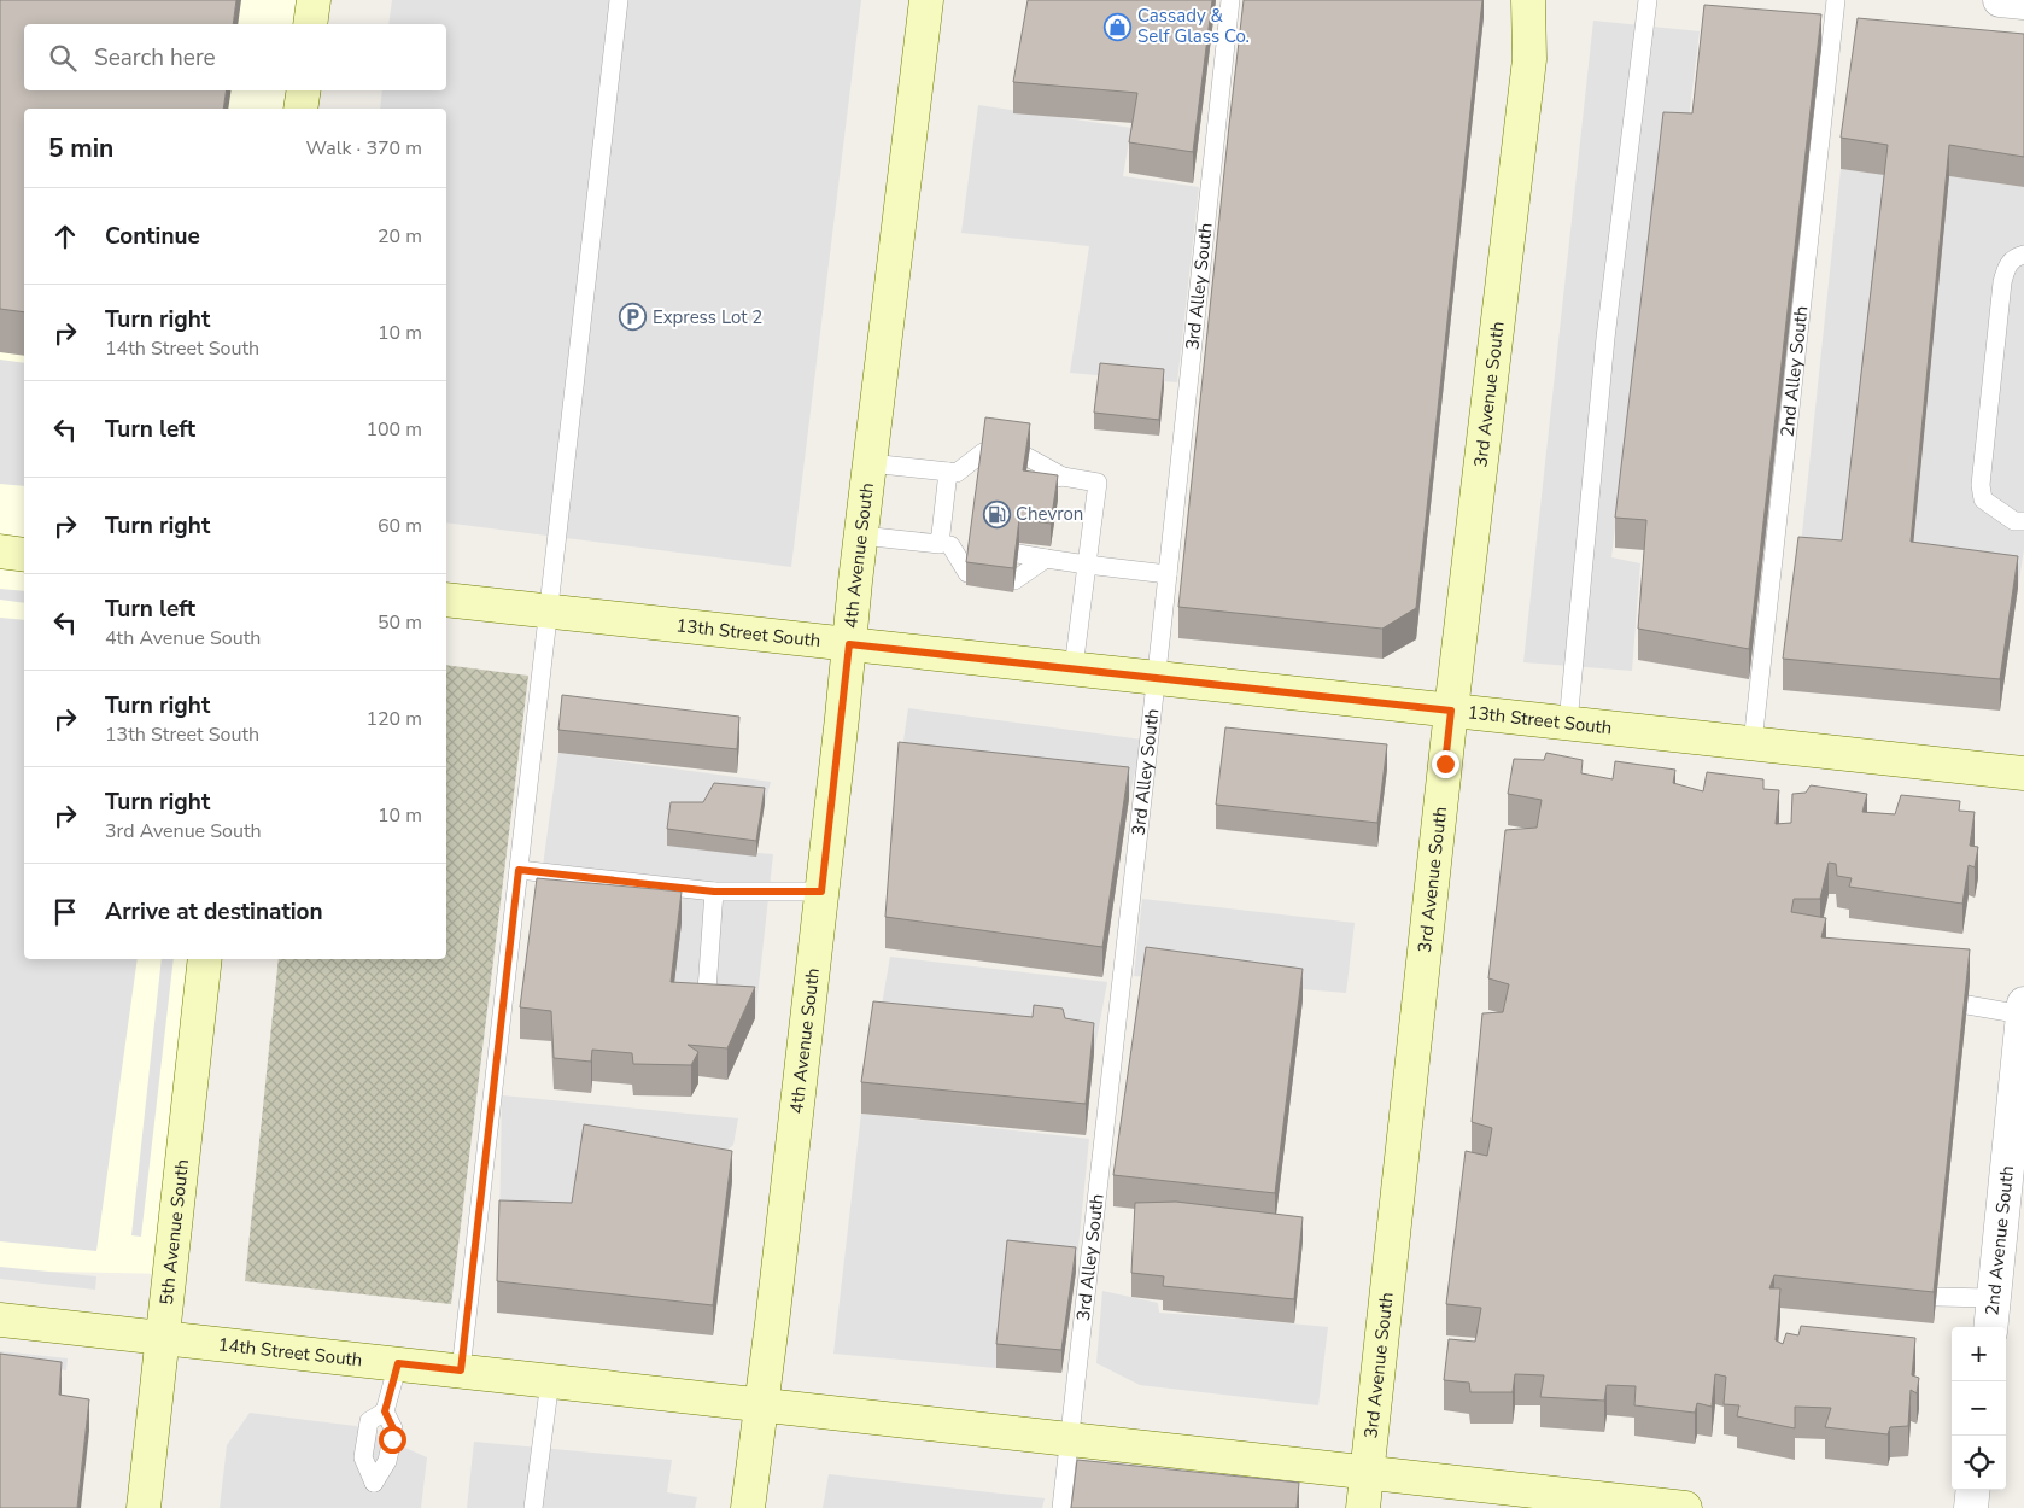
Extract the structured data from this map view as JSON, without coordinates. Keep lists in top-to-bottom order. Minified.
{"streets":{"street":["3rd Avenue South","4th Avenue South","13th Street South","5th Avenue South","2nd Avenue South","14th Street South"],"lane":["3rd Alley South","2nd Alley South"]},"crossings":[["3rd Alley South","13th Street South"],["3rd Alley South","14th Street South"],["2nd Alley South","13th Street South"],["3rd Avenue South","13th Street South"],["3rd Avenue South","14th Street South"],["4th Avenue South","13th Street South"],["4th Avenue South","14th Street South"],["5th Avenue South","14th Street South"]],"places":{"shop":["Cassady & Self Glass Co."],"parking":["Express Lot 2"],"fuel station":["Chevron"]},"page":{"search":"Search here","heading":["5 min","Walk · 370 m"],"list":[["Continue","20 m"],["Turn right","14th Street South","10 m"],["Turn left","100 m"],["Turn right","60 m"],["Turn left","4th Avenue South","50 m"],["Turn right","13th Street South","120 m"],["Turn right","3rd Avenue South","10 m"],"Arrive at destination"],"map_buttons":["+","−"]}}
